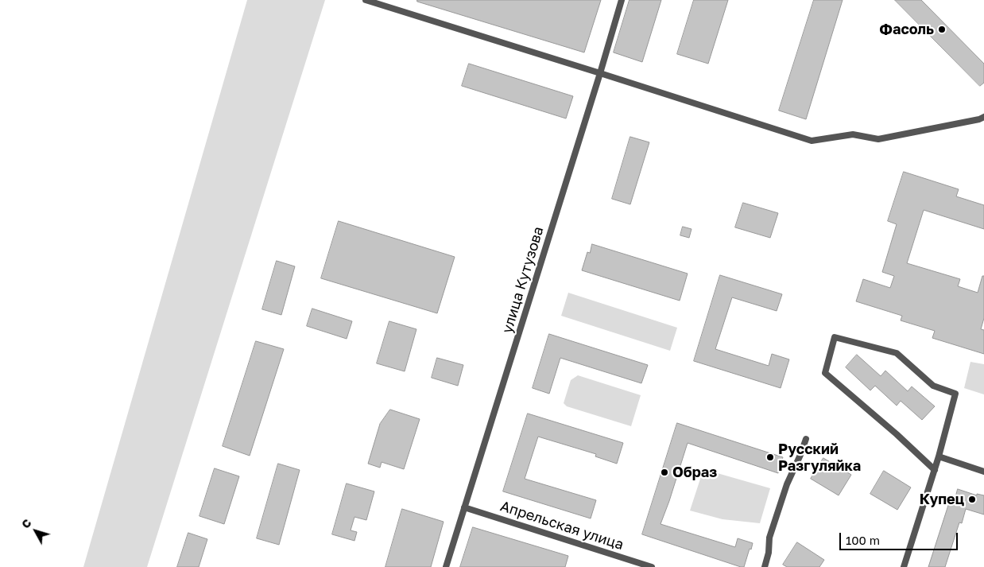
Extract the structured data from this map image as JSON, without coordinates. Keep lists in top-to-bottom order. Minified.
{"streets":{"street":["улица Кутузова","Апрельская улица"]},"crossings":[["улица Кутузова","Апрельская улица"]],"places":["Фасоль","Русский Разгуляйка","Образ","Купец"],"scale_bar":"100 m","north":"top left"}
